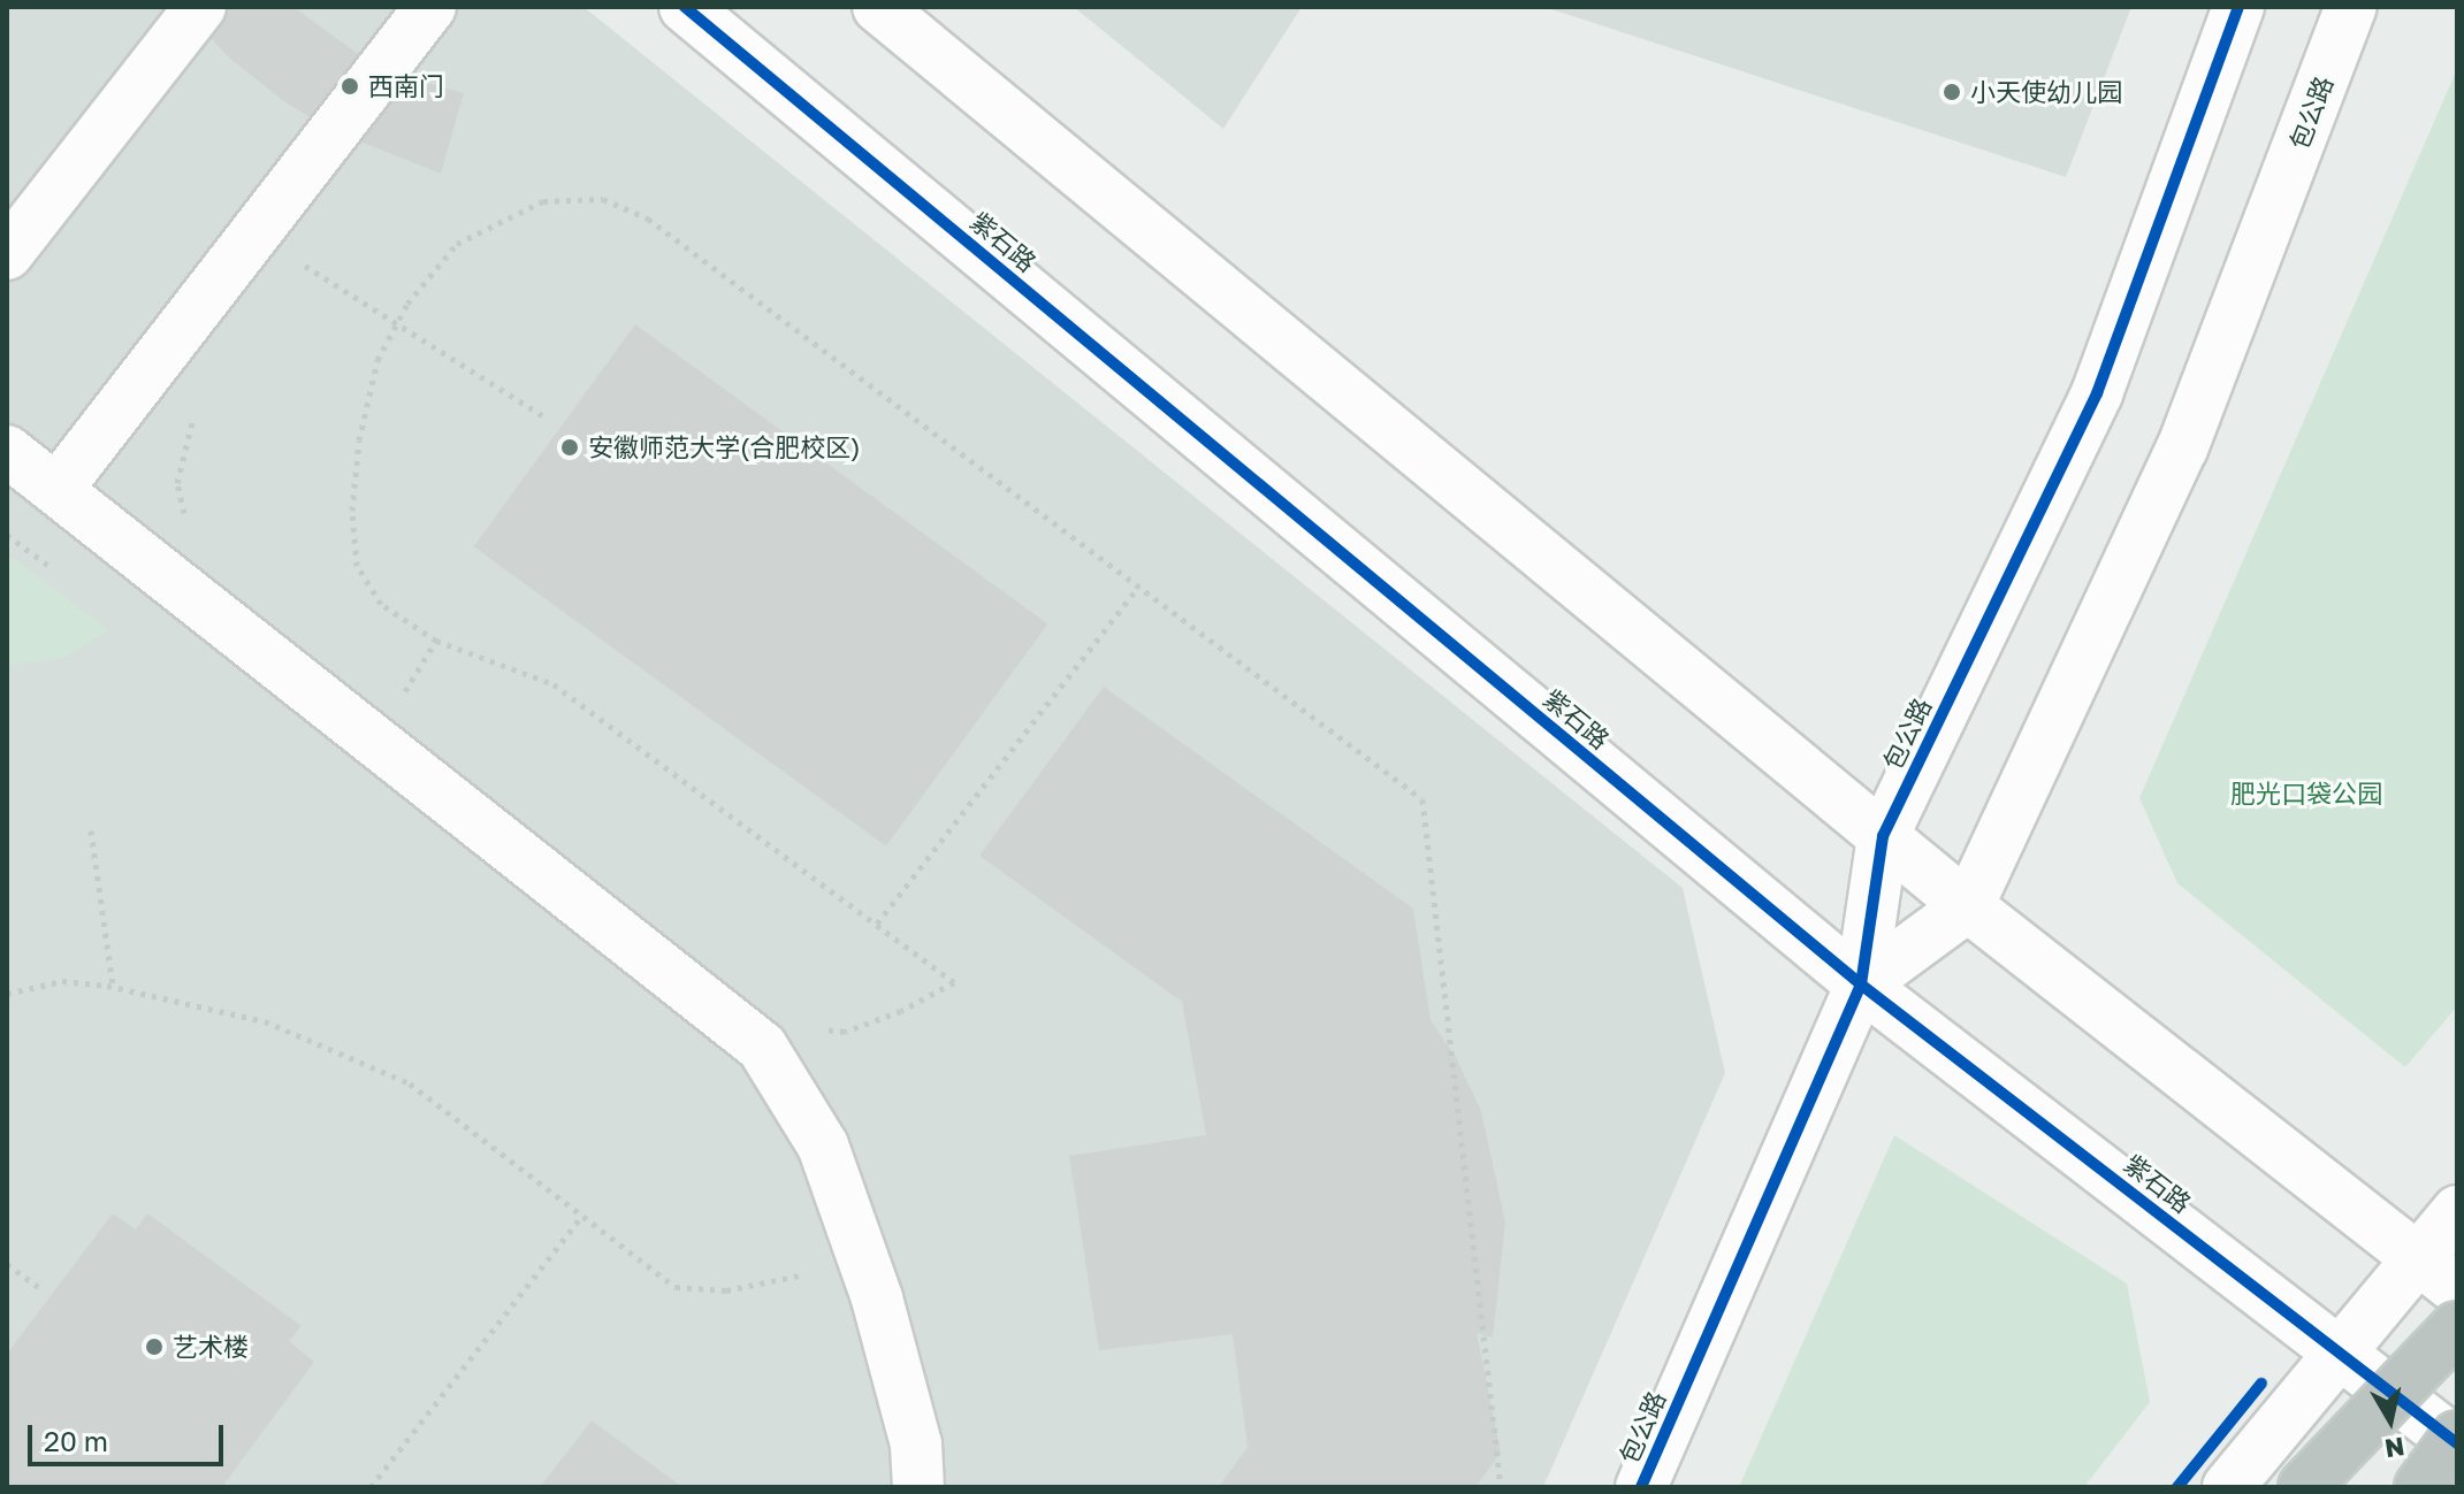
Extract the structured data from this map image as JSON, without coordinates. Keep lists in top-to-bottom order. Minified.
{"streets":{"street":["包公路","紫石路"]},"crossings":[["包公路","紫石路"]],"parks":["肥光口袋公园"],"places":["西南门","小天使幼儿园","安徽师范大学(合肥校区)","艺术楼"],"scale_bar":"20 m","north":"bottom"}
